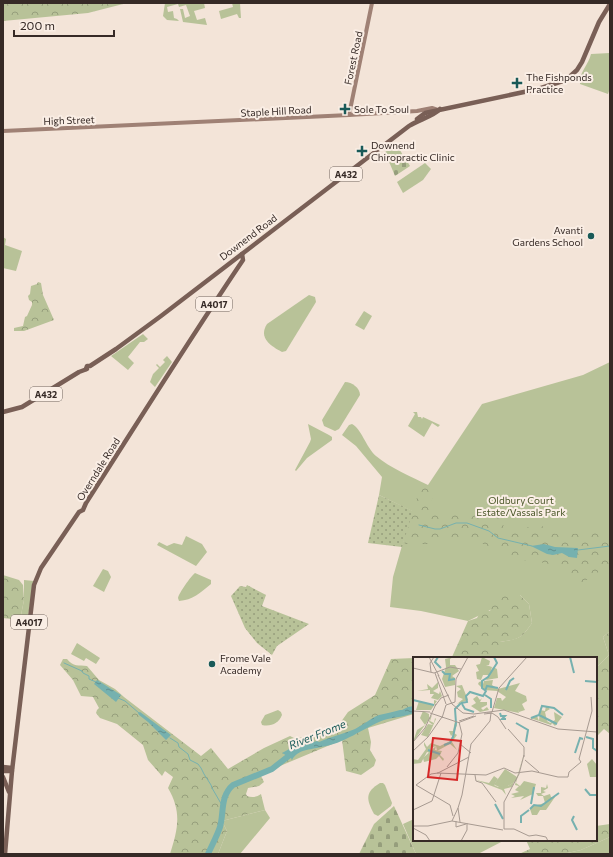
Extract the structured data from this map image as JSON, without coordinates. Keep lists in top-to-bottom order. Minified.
{"streets":{"main road":["Forest Road","Staple Hill Road","High Street","A432","Downend Road","A4017","Overndale Road"]},"crossings":[["Forest Road","Staple Hill Road"],["Staple Hill Road","High Street"],["Staple Hill Road","A432"],["Staple Hill Road","Downend Road"],["A432","Downend Road"],["Downend Road","Overndale Road"],["A4017","Overndale Road"]],"water":["River Frome"],"parks":["Oldbury Court Estate/Vassals Park"],"places":{"health":["The Fishponds Practice","Sole To Soul","Downend Chiropractic Clinic"],"other":["Avanti Gardens School","Frome Vale Academy"]},"scale_bar":"200 m"}
